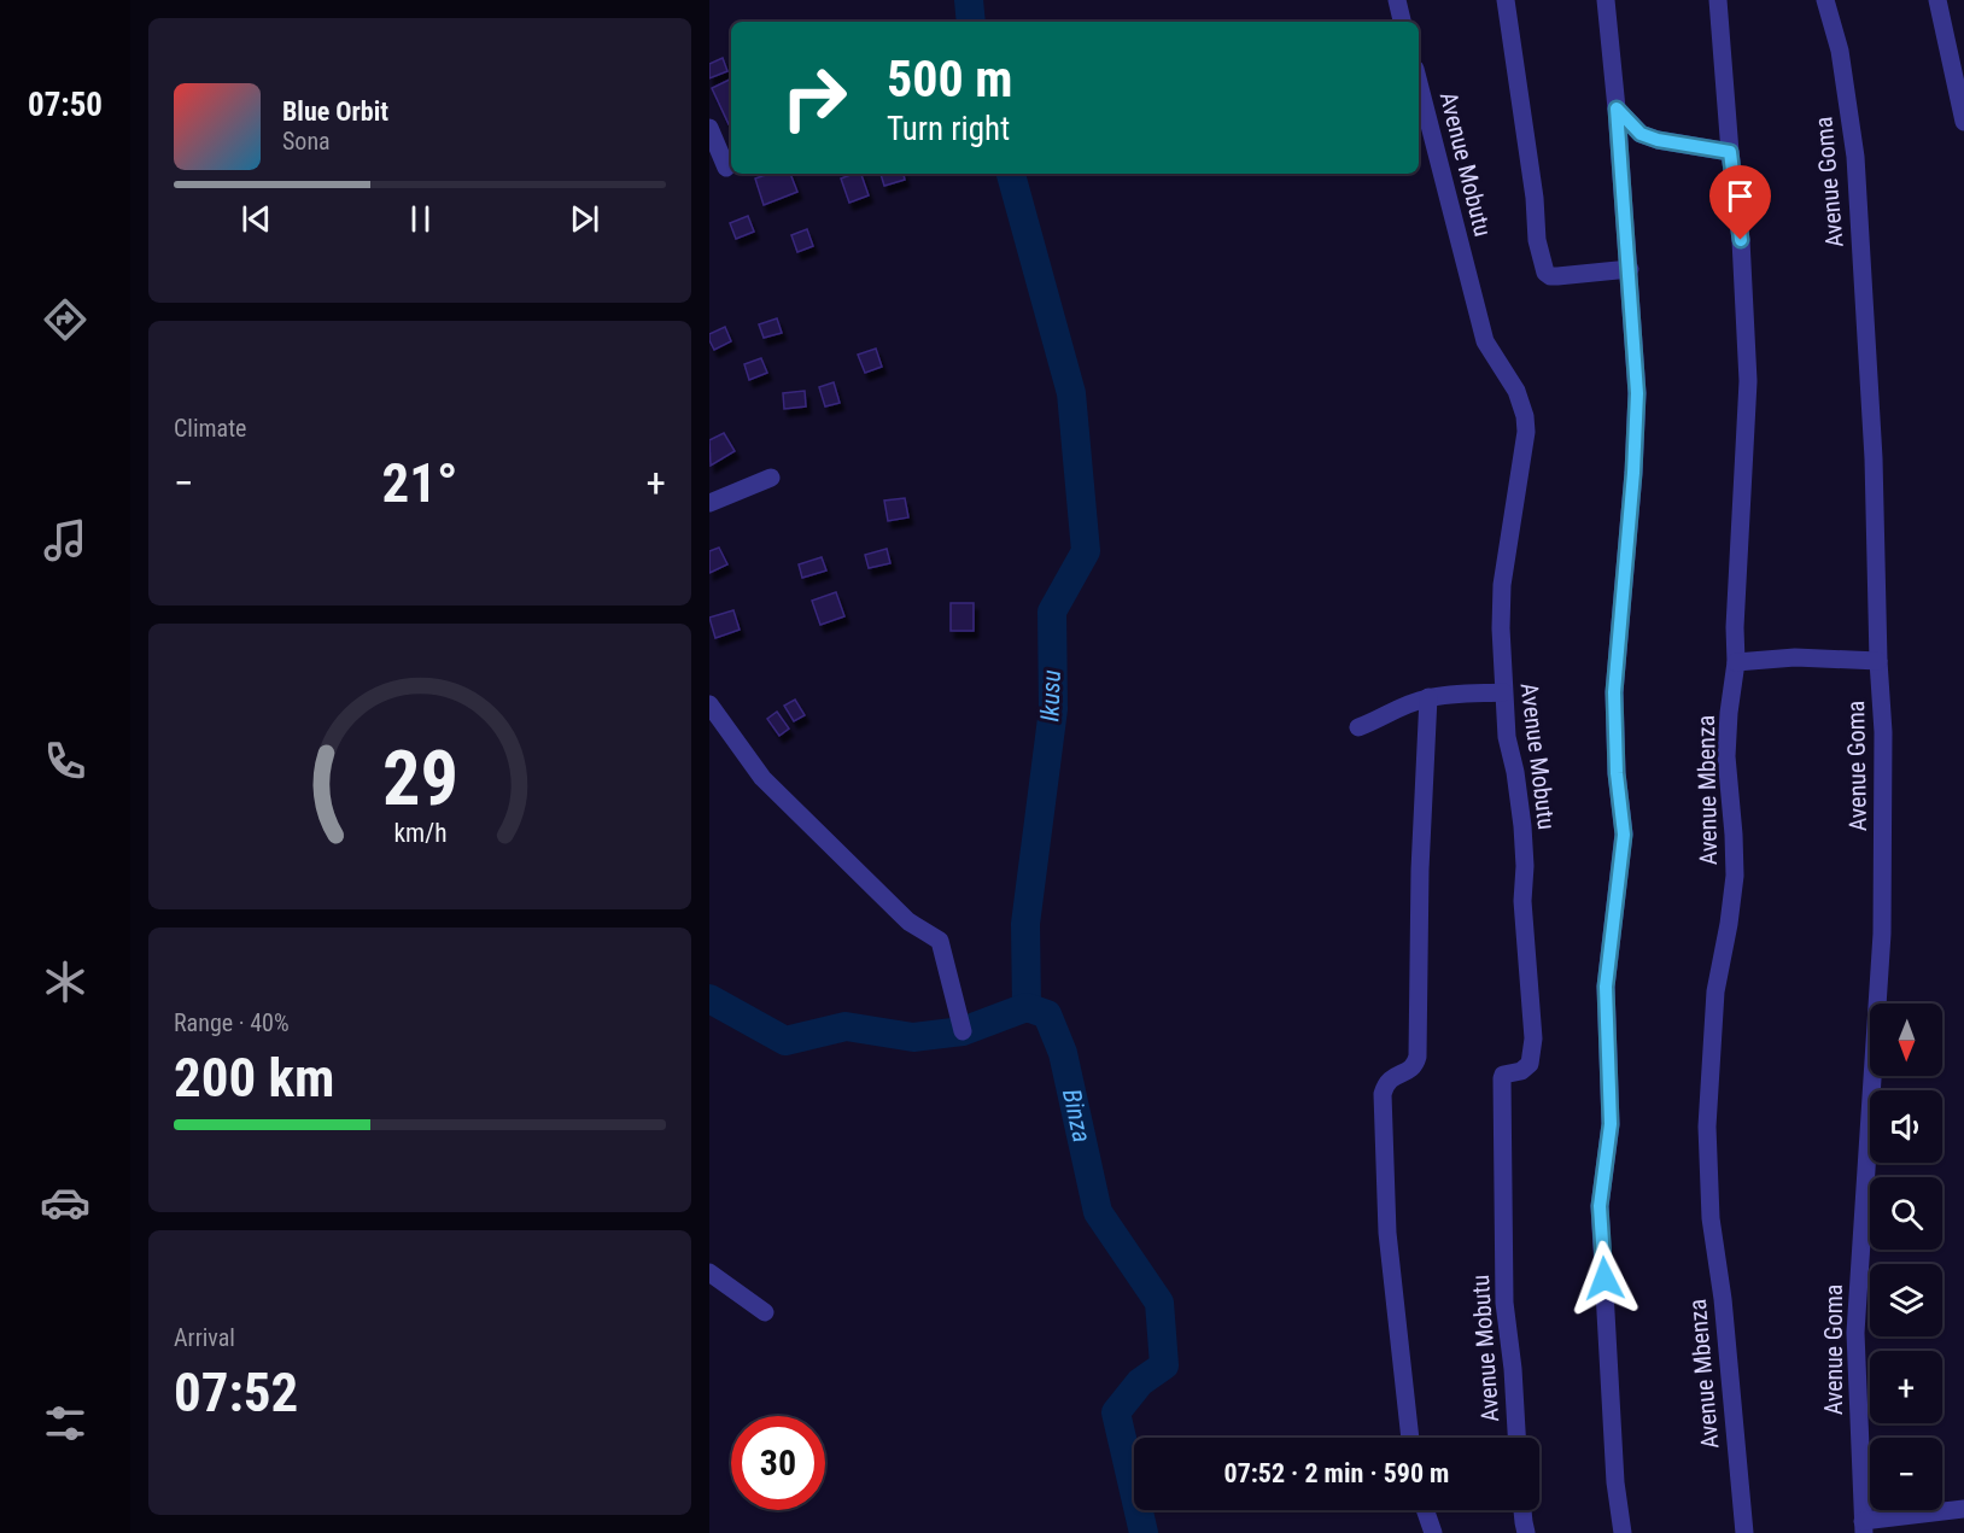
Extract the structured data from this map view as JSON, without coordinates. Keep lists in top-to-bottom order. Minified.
{"streets":{"street":["Avenue Mobutu","Avenue Goma","Avenue Mbenza"]},"water":["Ikusu","Binza"],"north":"bottom","page":{"tabs":"07:50","turn":["500 m","Turn right"],"song":["Blue Orbit","Sona"],"tile":["Climate",["Range · 40%","200 km"],["Arrival","07:52"]],"heat":["−","21°","+"],"map_buttons":["+","−"],"limit":"30","trip":"07:52 · 2 min · 590 m","gauge":["29","km/h"]}}
